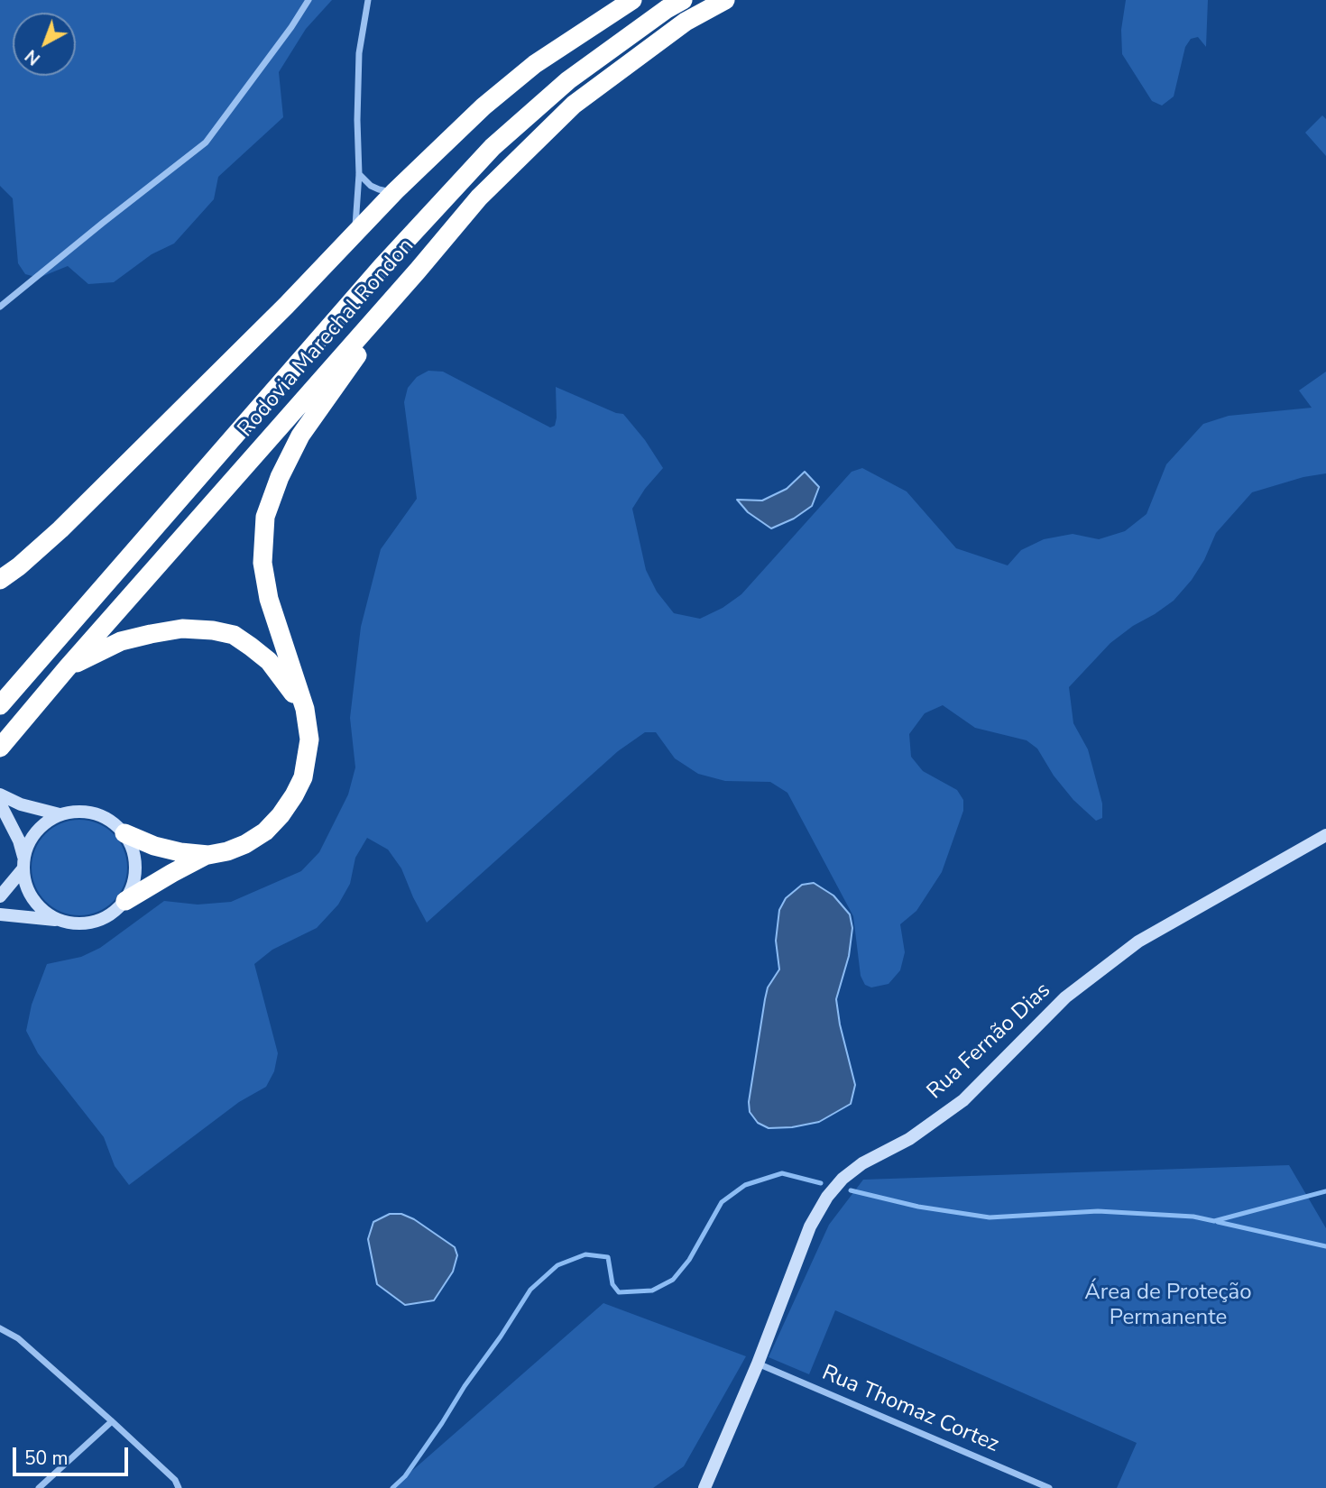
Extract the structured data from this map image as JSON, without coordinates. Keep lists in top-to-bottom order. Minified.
{"streets":{"highway":["Rodovia Marechal Rondon"],"street":["Rua Fernão Dias","Rua Thomaz Cortez"]},"crossings":[["Rua Fernão Dias","Rua Thomaz Cortez"]],"parks":["Área de Proteção Permanente"],"scale_bar":"50 m","north":"bottom left"}
